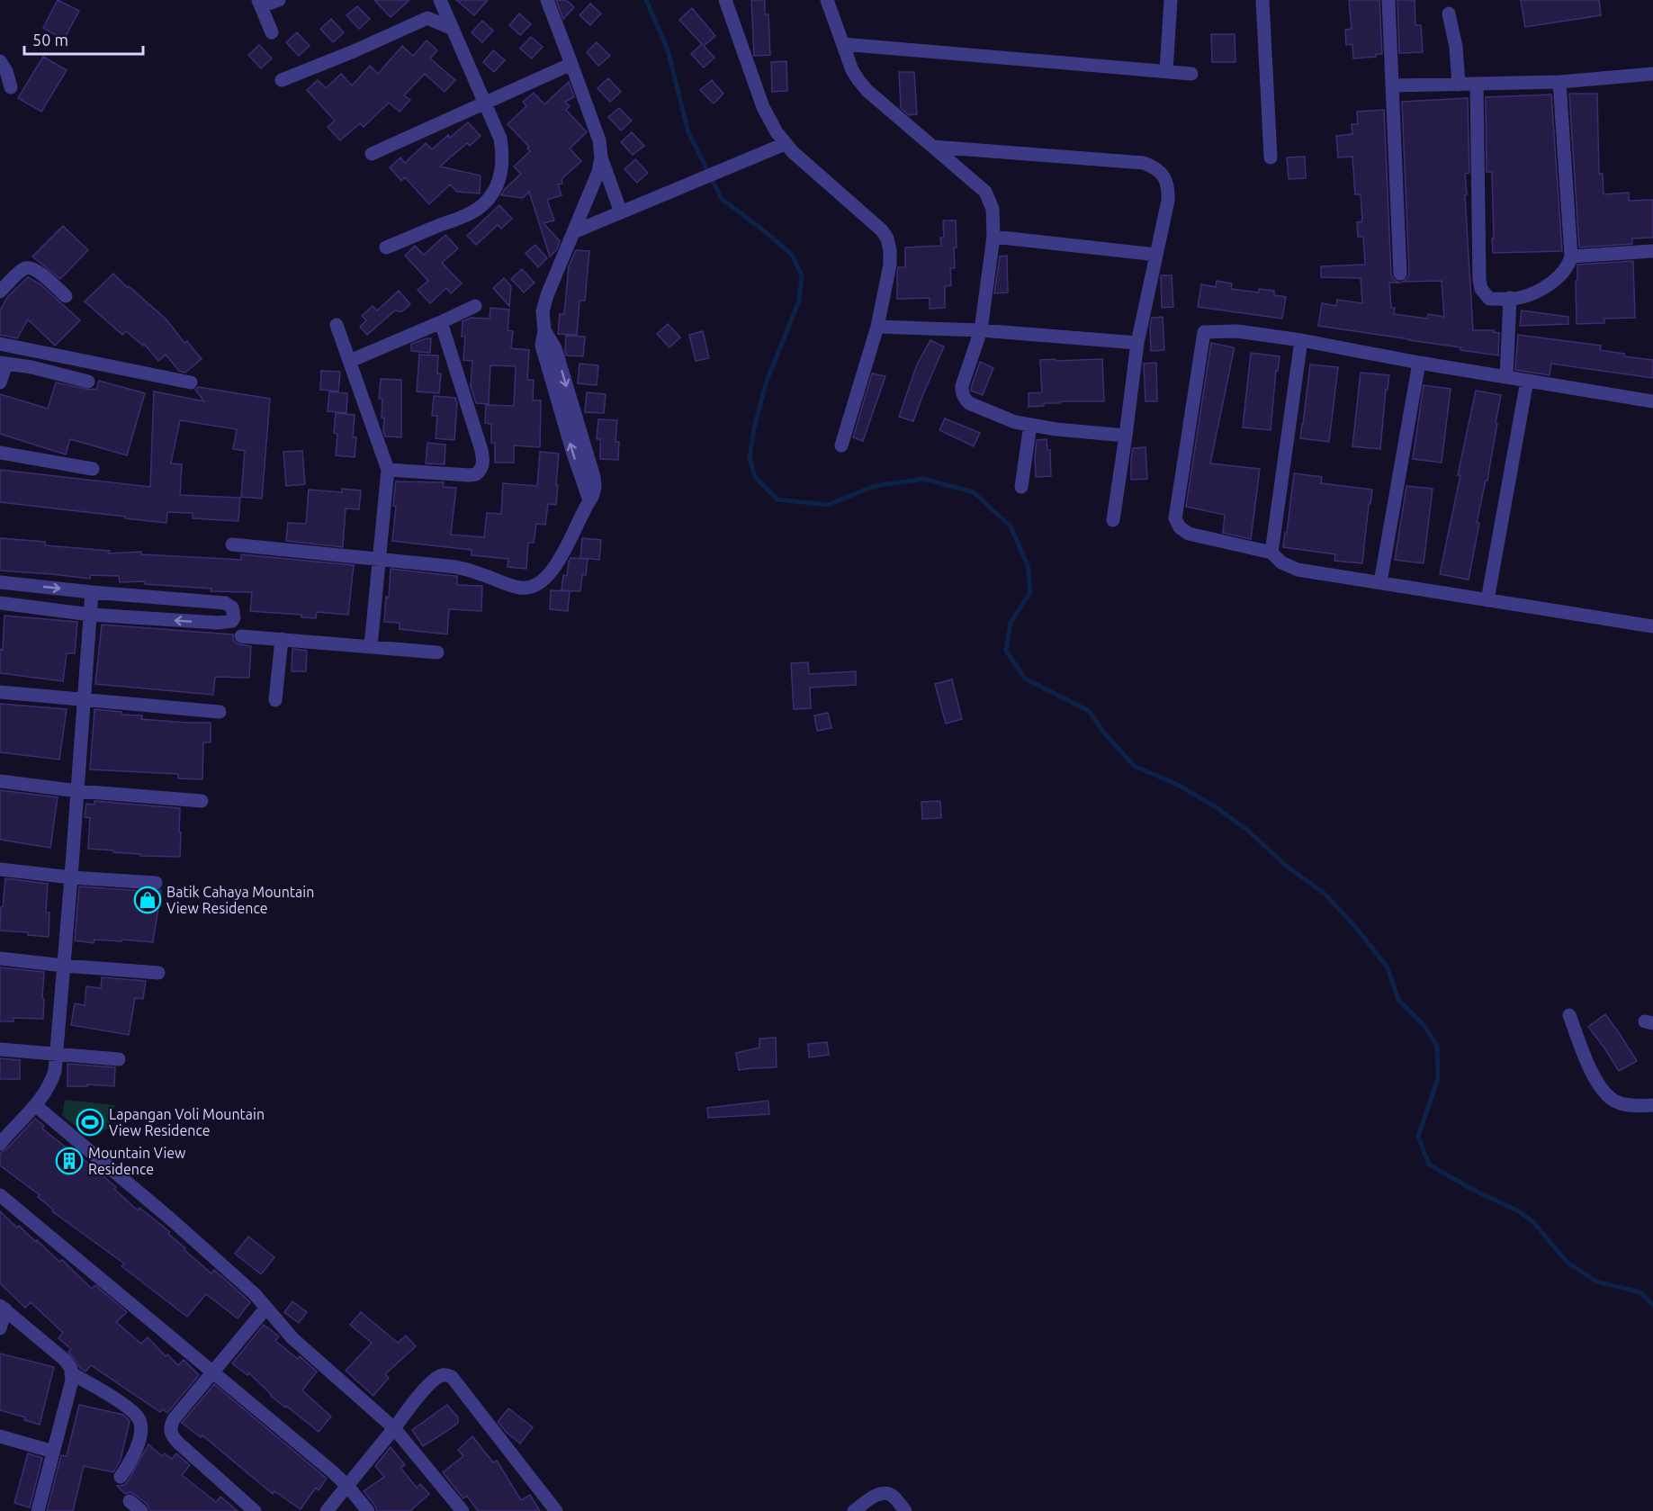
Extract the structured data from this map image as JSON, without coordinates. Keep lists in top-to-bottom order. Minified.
{"places":{"shop":["Batik Cahaya Mountain View Residence"],"sports":["Lapangan Voli Mountain View Residence"],"building":["Mountain View Residence"]},"scale_bar":"50 m"}
